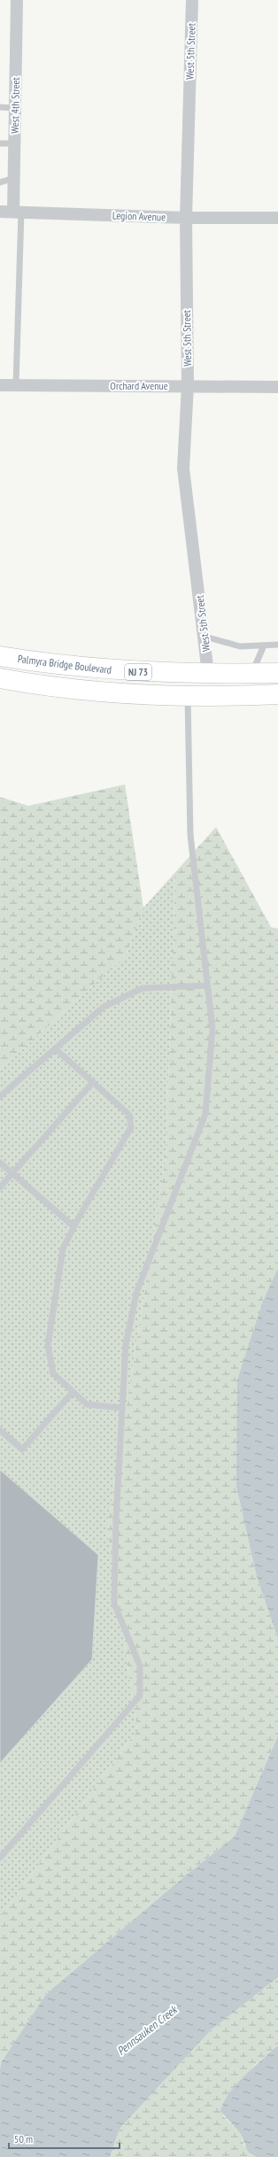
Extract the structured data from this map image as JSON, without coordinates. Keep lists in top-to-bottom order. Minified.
{"streets":{"highway":["Palmyra Bridge Boulevard","NJ 73"],"street":["West 5th Street","West 4th Street","Legion Avenue","Orchard Avenue"]},"crossings":[["West 5th Street","Legion Avenue"],["West 5th Street","Orchard Avenue"],["West 5th Street","Palmyra Bridge Boulevard"],["West 4th Street","Legion Avenue"]],"water":["Pennsauken Creek"],"scale_bar":"50 m"}
